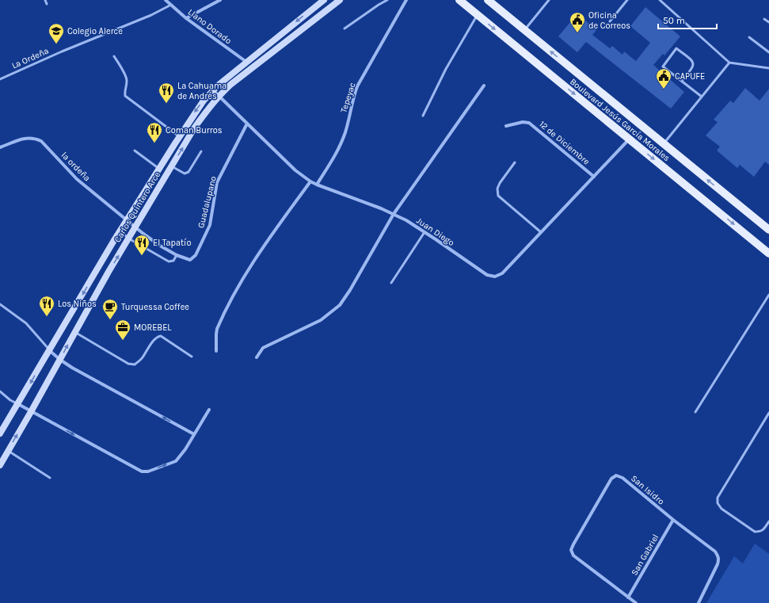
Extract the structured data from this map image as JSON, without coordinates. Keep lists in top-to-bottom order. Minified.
{"streets":{"main road":["Boulevard Jesús García Morales","Carlos Quintero Arce"],"street":["Llano Dorado","Tepeyac","12 de Diciembre","la ordeña","Guadalupano","Juan Diego","San Isidro","San Gabriel"],"lane":["La Ordeña"]},"crossings":[["Llano Dorado","La Ordeña"],["Llano Dorado","Carlos Quintero Arce"],["Tepeyac","Juan Diego"],["Boulevard Jesús García Morales","Juan Diego"],["12 de Diciembre","Juan Diego"],["la ordeña","Guadalupano"],["la ordeña","Carlos Quintero Arce"],["Guadalupano","Carlos Quintero Arce"],["Guadalupano","Juan Diego"],["Carlos Quintero Arce","Juan Diego"],["San Isidro","San Gabriel"]],"places":{"public building":["Oficina de Correos","CAPUFE"],"school or university":["Colegio Alerce"],"restaurant":["La Cahuama de Andrés","Coman Burros","El Tapatío","Los Niños"],"cafe":["Turquessa Coffee"],"office":["MOREBEL"]},"scale_bar":"50 m"}
